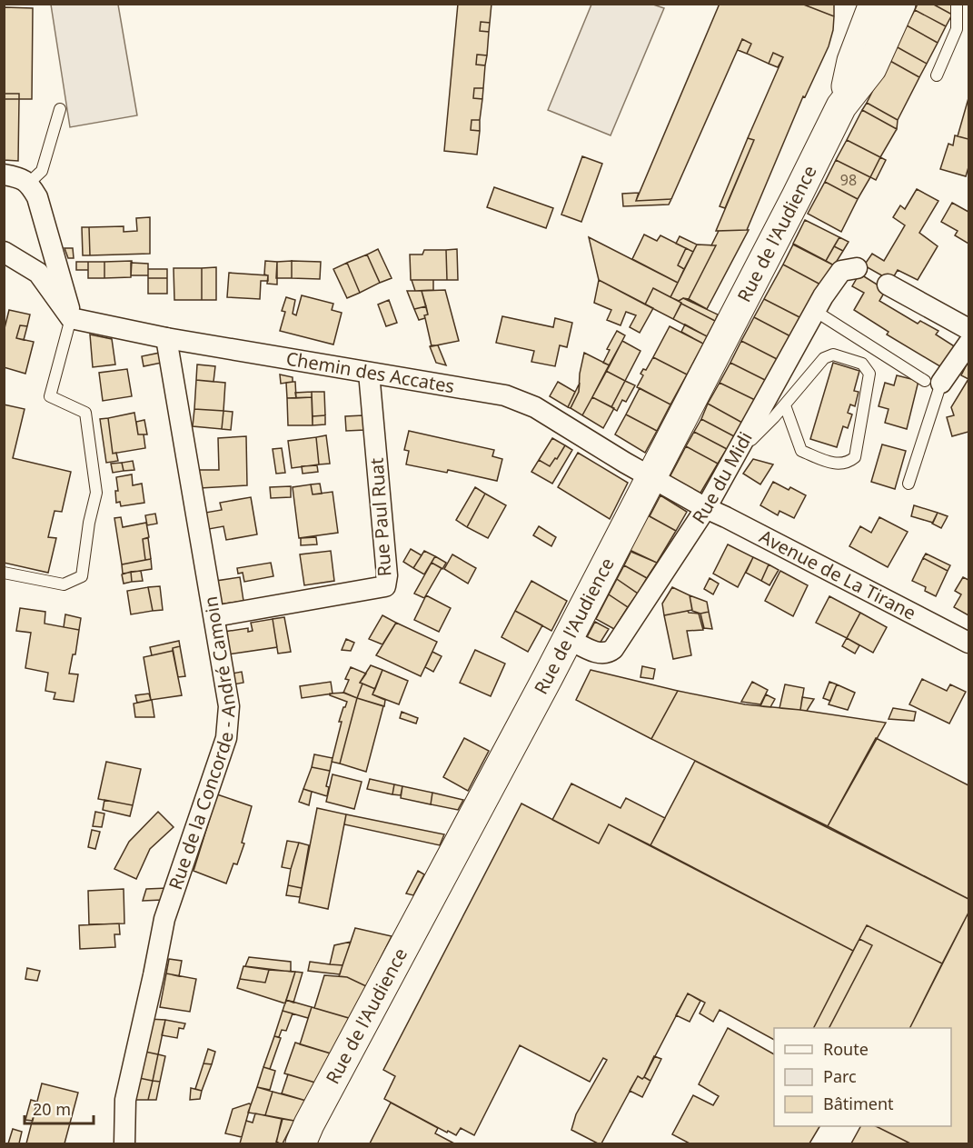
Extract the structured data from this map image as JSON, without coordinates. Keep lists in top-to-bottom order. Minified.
{"streets":{"street":["Rue de l'Audience","Chemin des Accates","Rue du Midi","Rue Paul Ruat","Avenue de La Tirane","Rue de la Concorde - André Camoin"]},"crossings":[["Rue de l'Audience","Chemin des Accates"],["Rue de l'Audience","Rue du Midi"],["Chemin des Accates","Rue du Midi"],["Chemin des Accates","Rue Paul Ruat"],["Chemin des Accates","Avenue de La Tirane"],["Chemin des Accates","Rue de la Concorde - André Camoin"],["Rue du Midi","Avenue de La Tirane"],["Rue Paul Ruat","Rue de la Concorde - André Camoin"]],"house_numbers":["98"],"legend":["Route","Parc","Bâtiment"],"scale_bar":"20 m"}
